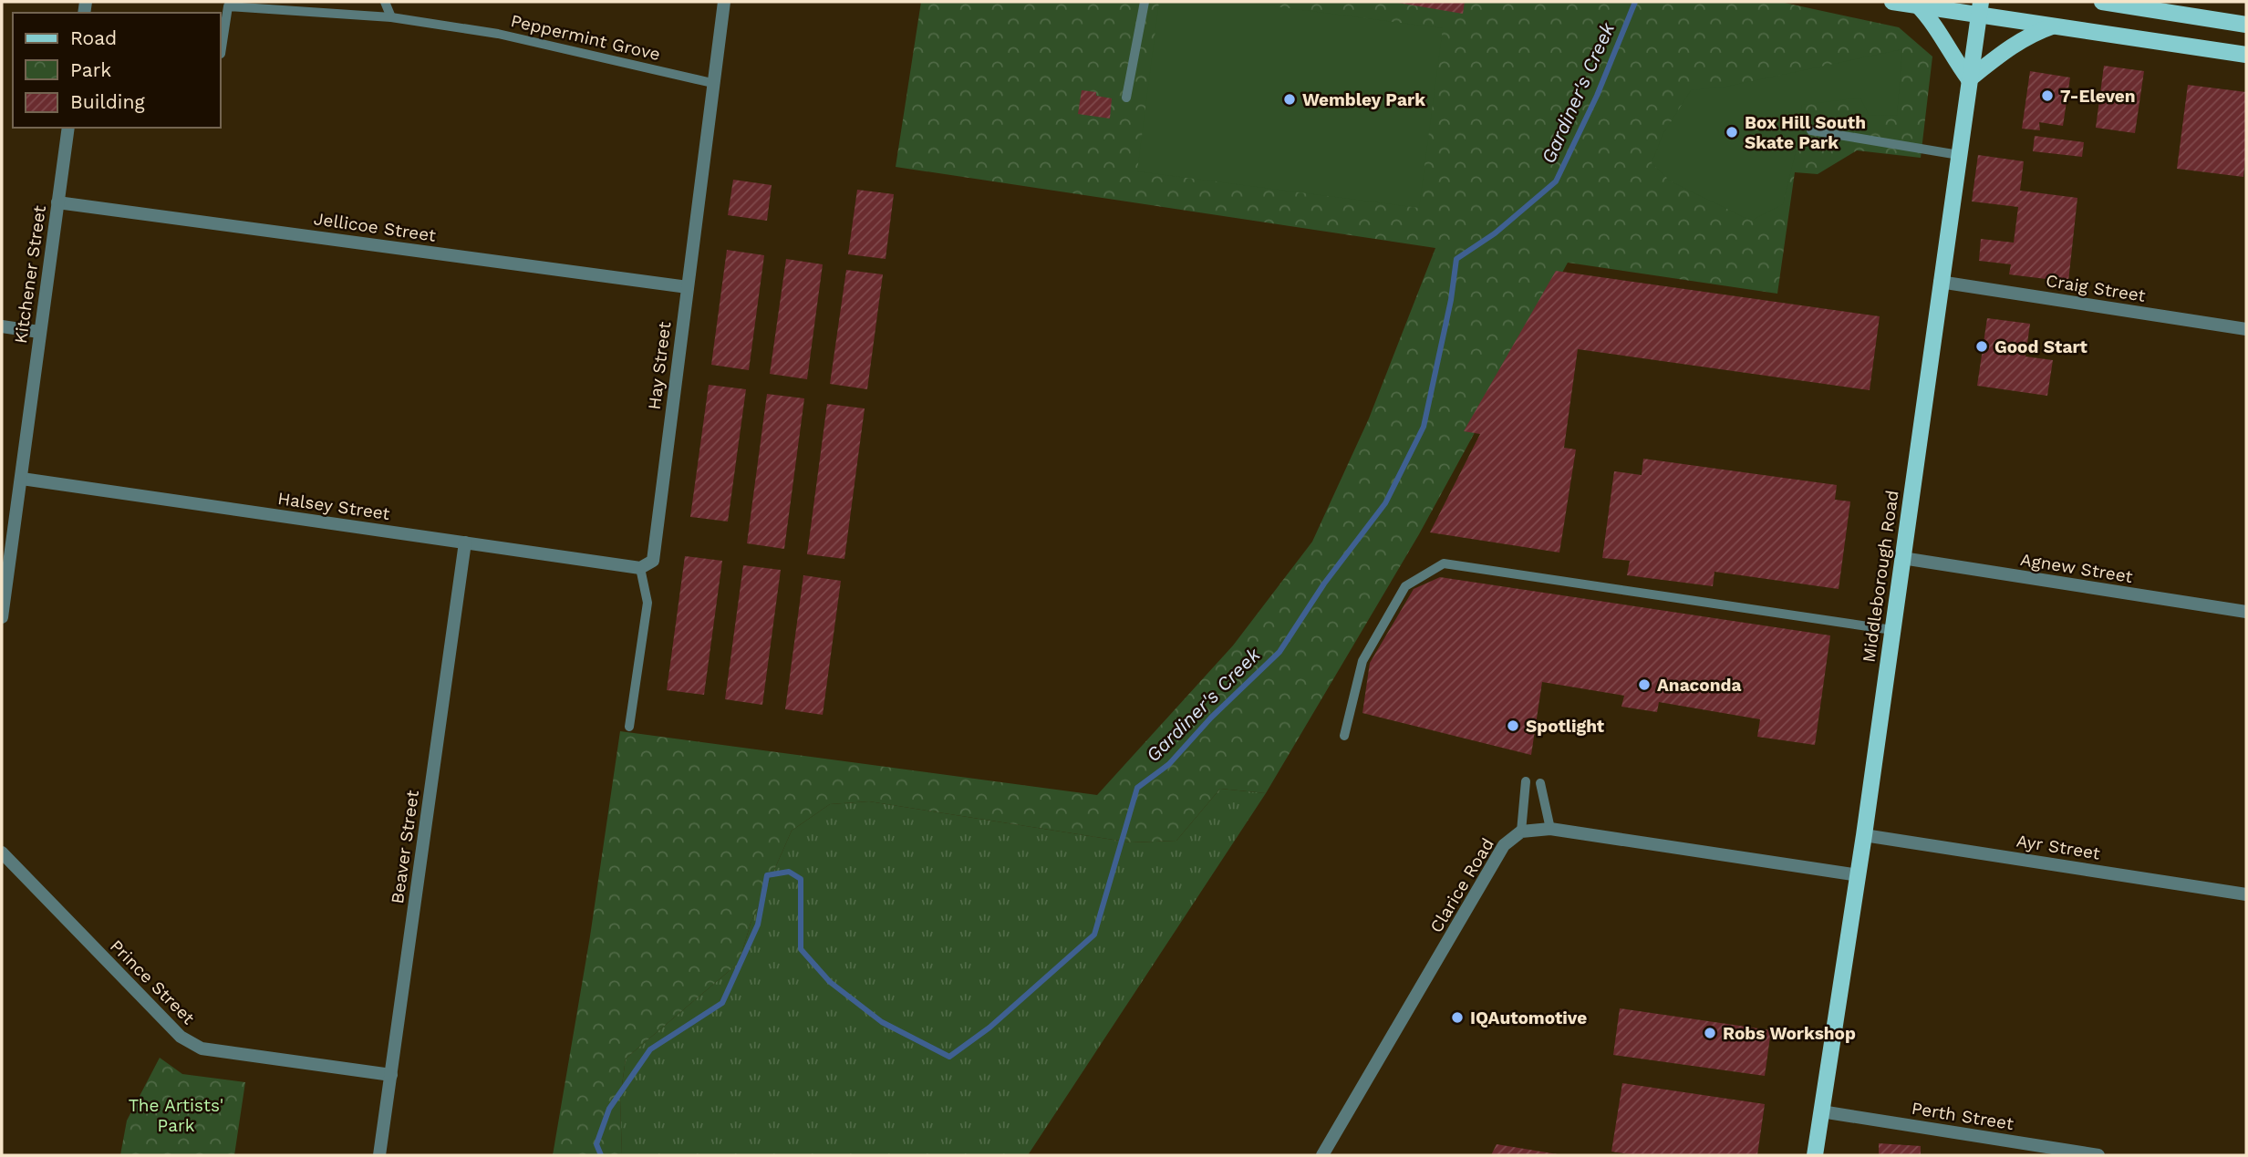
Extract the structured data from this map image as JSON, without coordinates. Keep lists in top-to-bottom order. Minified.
{"streets":{"main road":["Middleborough Road"],"street":["Jellicoe Street","Kitchener Street","Craig Street","Hay Street","Halsey Street","Agnew Street","Beaver Street","Ayr Street","Clarice Road","Prince Street","Perth Street"],"lane":["Peppermint Grove"]},"crossings":[["Peppermint Grove","Hay Street"],["Jellicoe Street","Kitchener Street"],["Jellicoe Street","Hay Street"],["Kitchener Street","Halsey Street"],["Craig Street","Middleborough Road"],["Hay Street","Halsey Street"],["Halsey Street","Beaver Street"],["Agnew Street","Middleborough Road"],["Middleborough Road","Ayr Street"],["Middleborough Road","Perth Street"],["Beaver Street","Prince Street"]],"water":["Gardiner's Creek"],"parks":["The Artists' Park"],"places":["7-Eleven","Wembley Park","Box Hill South Skate Park","Good Start","Anaconda","Spotlight","IQAutomotive","Robs Workshop"],"legend":["Road","Park","Building"]}
